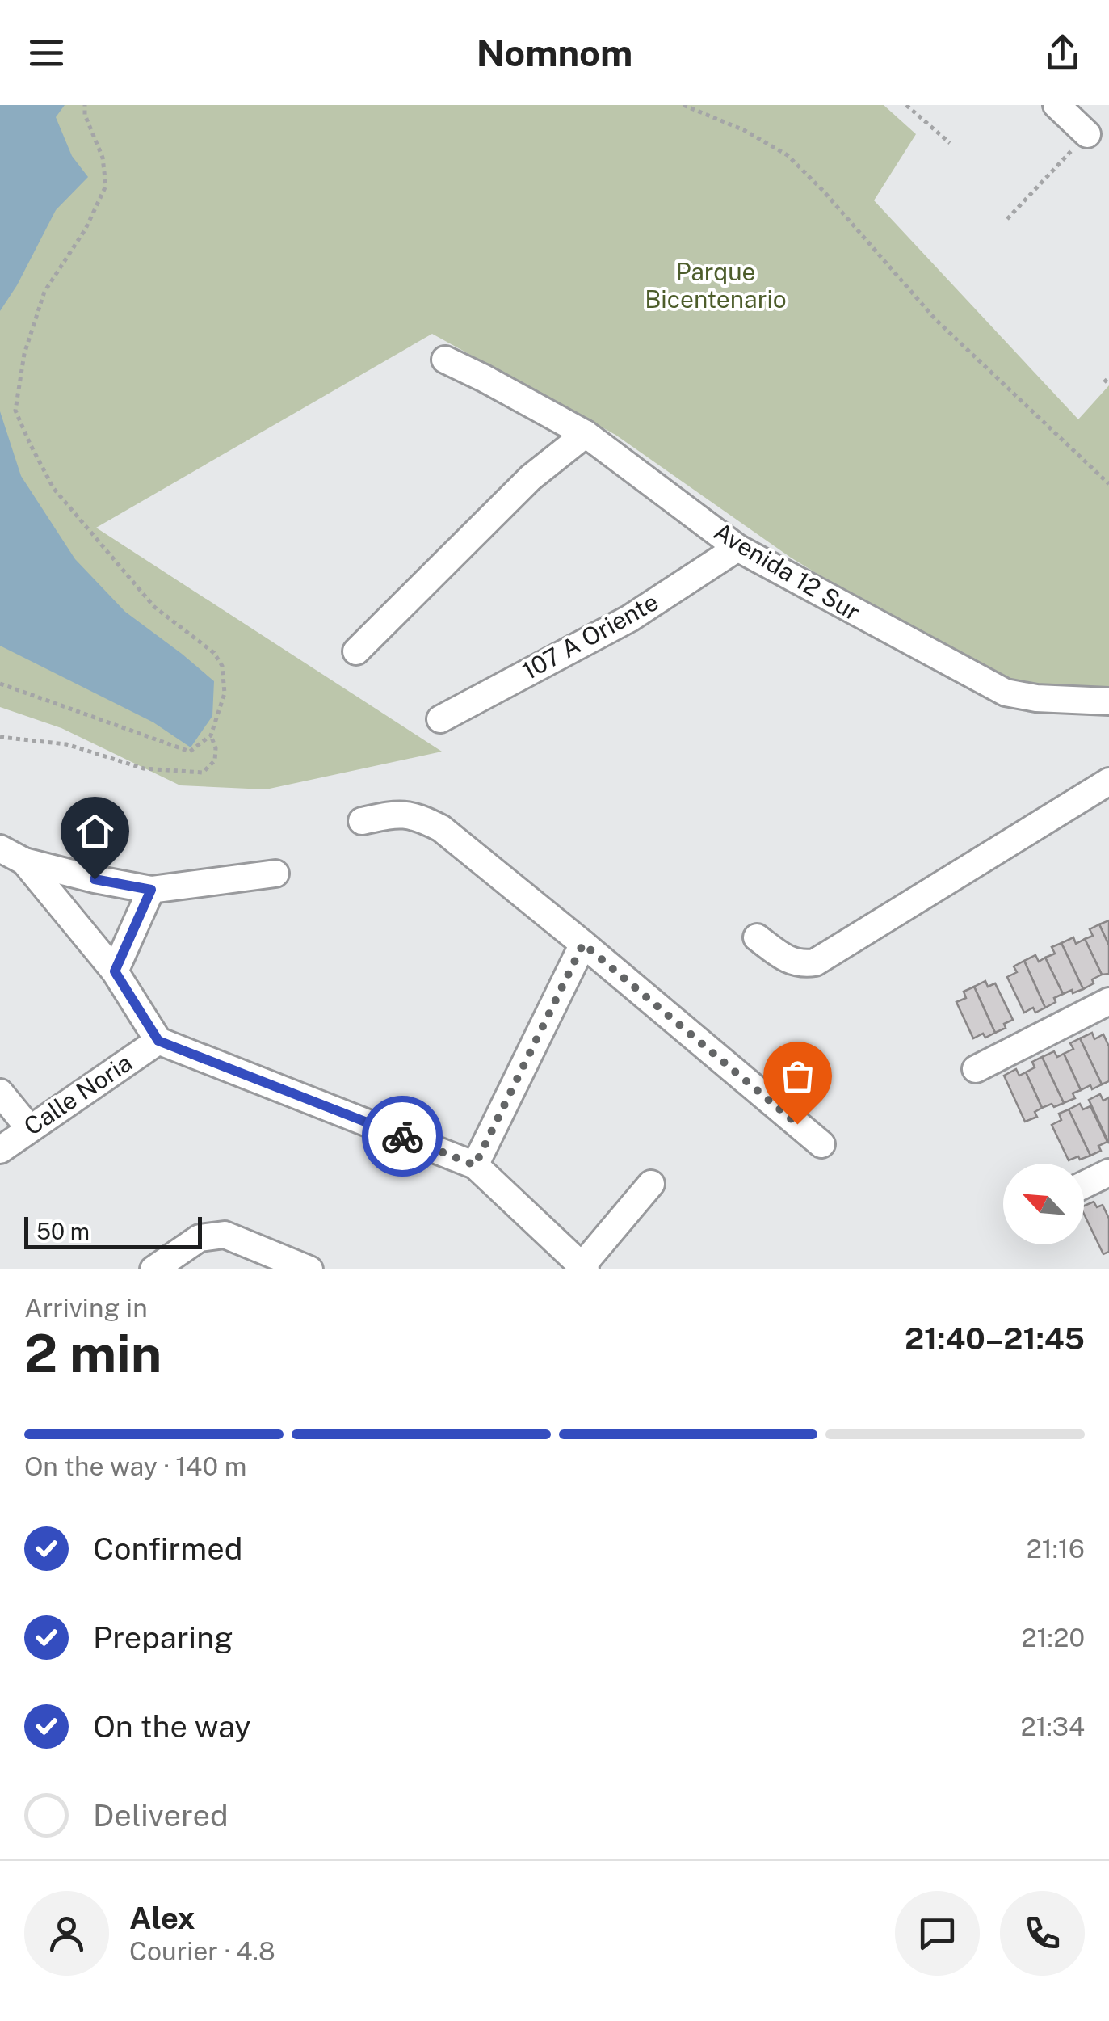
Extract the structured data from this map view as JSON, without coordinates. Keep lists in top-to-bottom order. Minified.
{"streets":{"street":["Avenida 12 Sur","107 A Oriente","Calle Noria"]},"crossings":[["Avenida 12 Sur","107 A Oriente"]],"parks":["Parque Bicentenario"],"scale_bar":"50 m","north":"top left","page":{"header":"Nomnom","scale":"50 m","heading":["2 min","Arriving in","21:40–21:45"],"panel":["Alex","Courier · 4.8"],"bar":"On the way · 140 m","list":[["Confirmed","21:16"],["Preparing","21:20"],["On the way","21:34"],"Delivered"]}}
